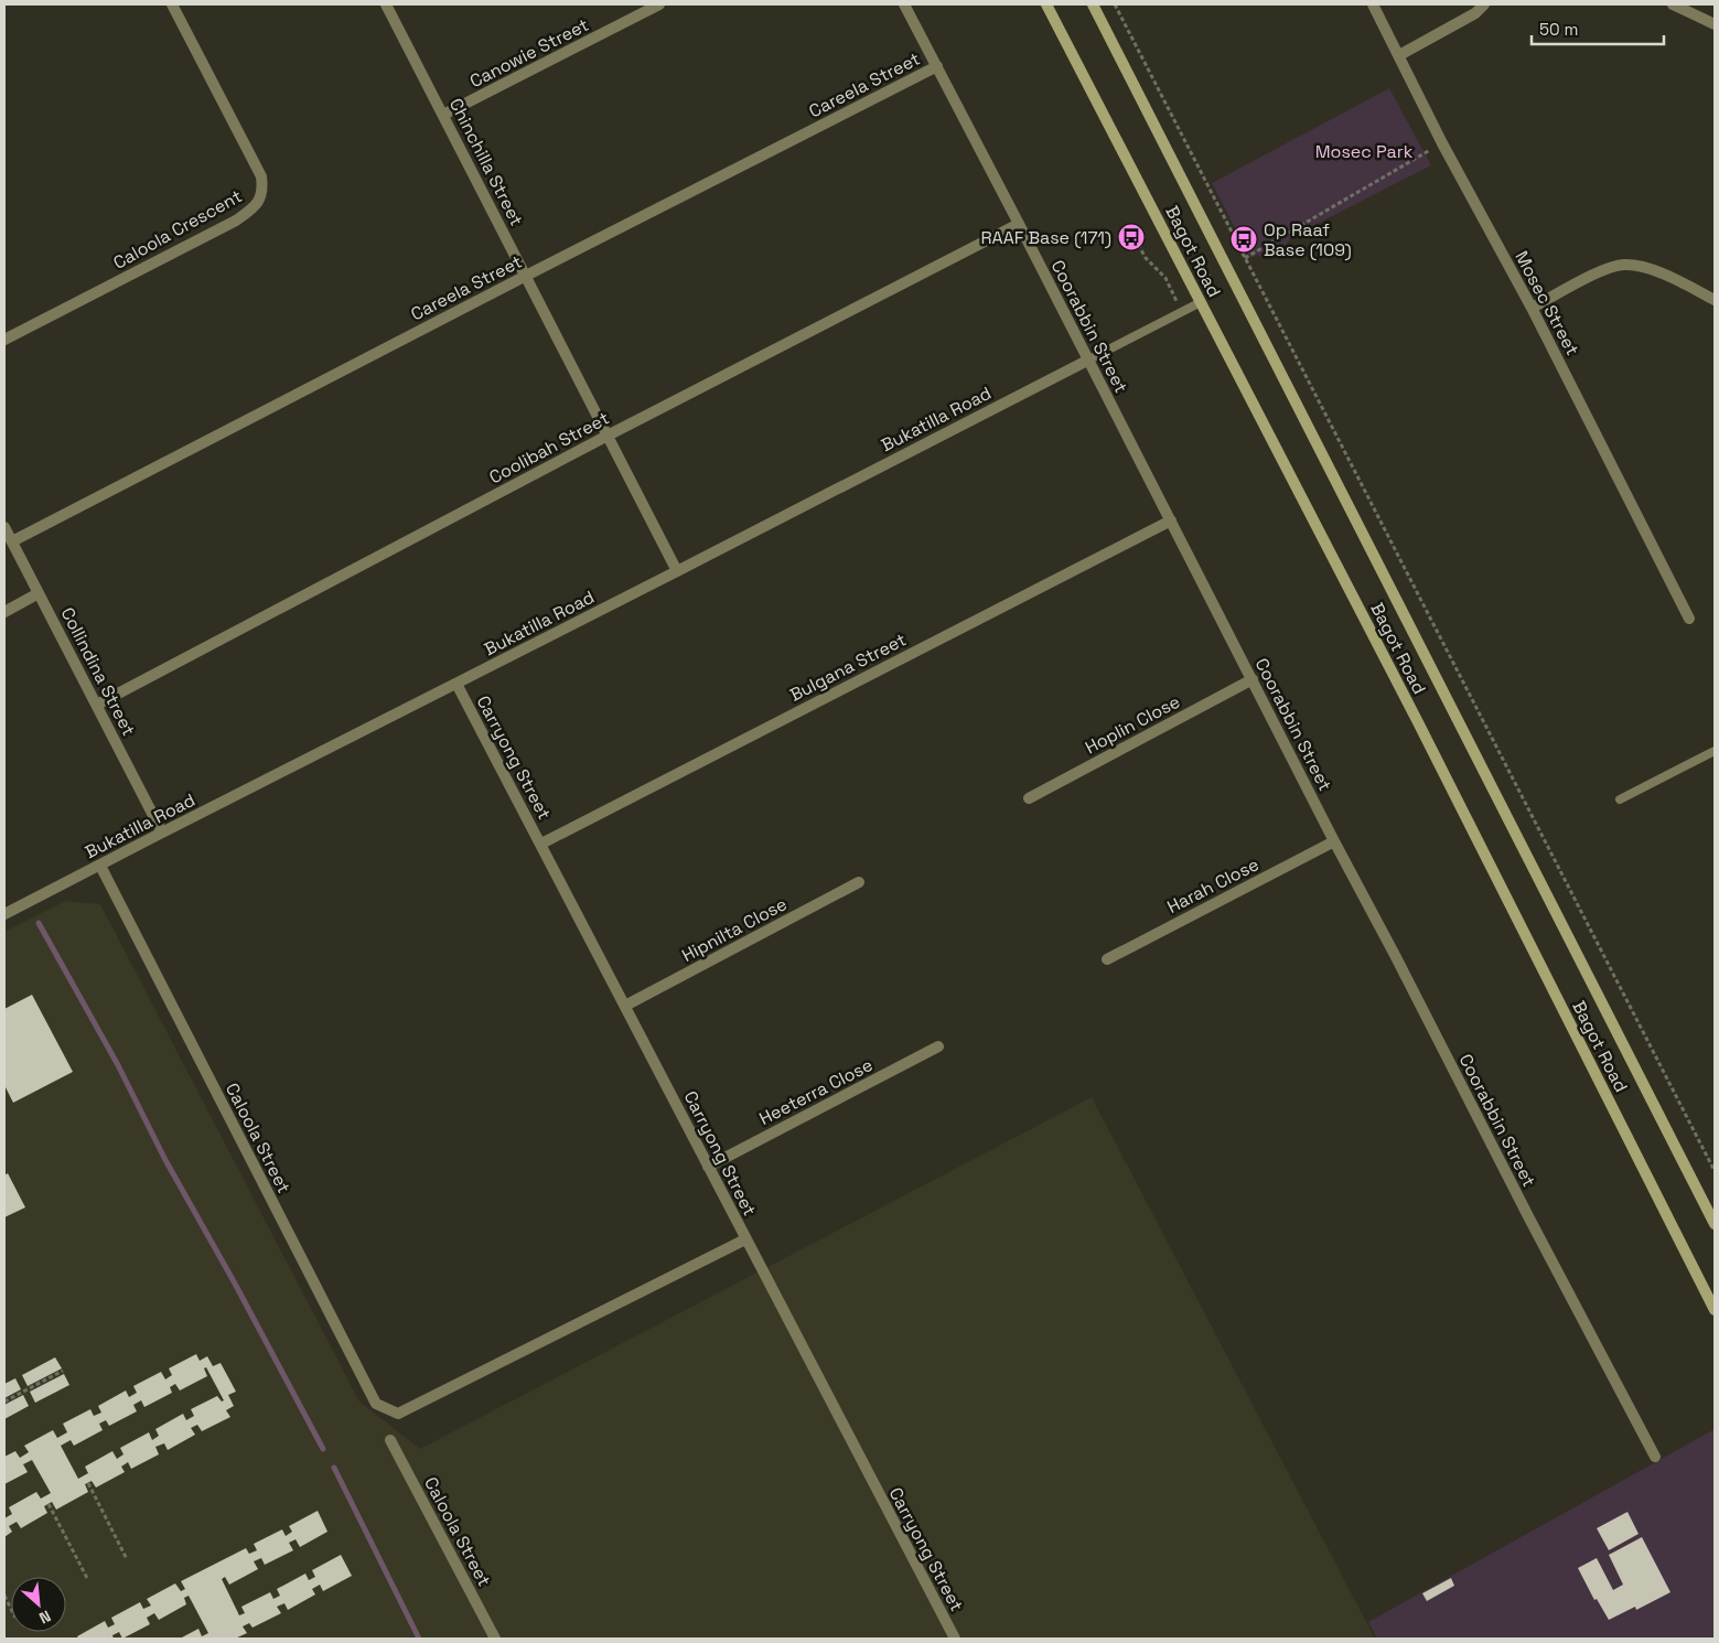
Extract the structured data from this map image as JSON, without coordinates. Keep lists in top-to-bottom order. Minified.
{"streets":{"main road":["Bagot Road"],"street":["Canowie Street","Careela Street","Chinchilla Street","Caloola Crescent","Mosec Street","Coorabbin Street","Bukatilla Road","Coolibah Street","Bulgana Street","Collindina Street","Hoplin Close","Carryong Street","Harah Close","Hipnilta Close","Heeterra Close","Caloola Street"]},"crossings":[["Canowie Street","Chinchilla Street"],["Careela Street","Chinchilla Street"],["Careela Street","Coorabbin Street"],["Careela Street","Collindina Street"],["Chinchilla Street","Bukatilla Road"],["Chinchilla Street","Coolibah Street"],["Coorabbin Street","Bukatilla Road"],["Coorabbin Street","Coolibah Street"],["Coorabbin Street","Bulgana Street"],["Coorabbin Street","Hoplin Close"],["Coorabbin Street","Harah Close"],["Bukatilla Road","Collindina Street"],["Bukatilla Road","Carryong Street"],["Bukatilla Road","Caloola Street"],["Coolibah Street","Collindina Street"],["Bulgana Street","Carryong Street"],["Carryong Street","Hipnilta Close"],["Carryong Street","Heeterra Close"],["Carryong Street","Caloola Street"]],"parks":["Mosec Park"],"places":{"bus stop":["RAAF Base (171)","Op Raaf Base (109)"]},"scale_bar":"50 m","north":"bottom right"}
